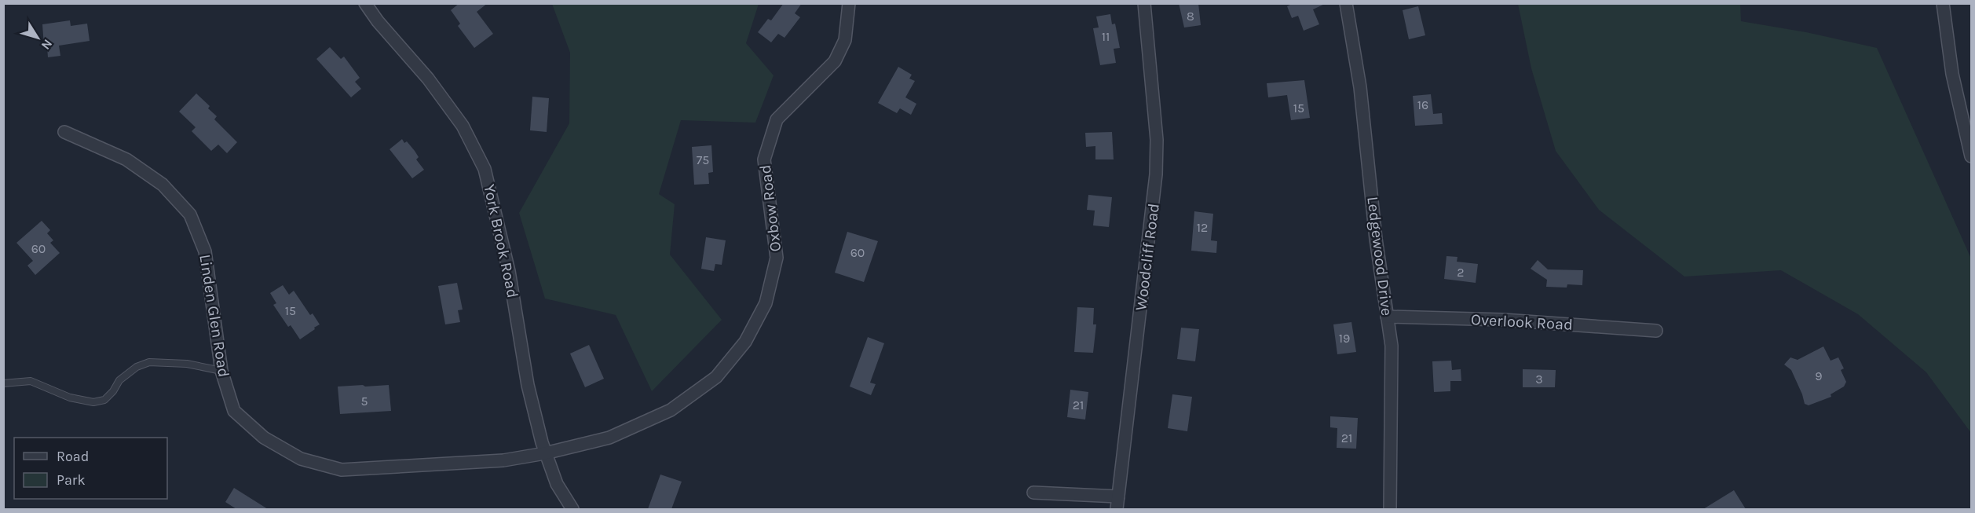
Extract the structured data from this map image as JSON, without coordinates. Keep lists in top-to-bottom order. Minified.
{"streets":{"street":["Oxbow Road","York Brook Road","Ledgewood Drive","Woodcliff Road","Linden Glen Road","Overlook Road"]},"crossings":[["Oxbow Road","York Brook Road"],["Oxbow Road","Linden Glen Road"],["York Brook Road","Linden Glen Road"],["Ledgewood Drive","Overlook Road"]],"house_numbers":["8","11","16","15","75","12","60","60","2","15","19","9","3","5","21","21"],"legend":["Road","Park"],"north":"bottom right"}
